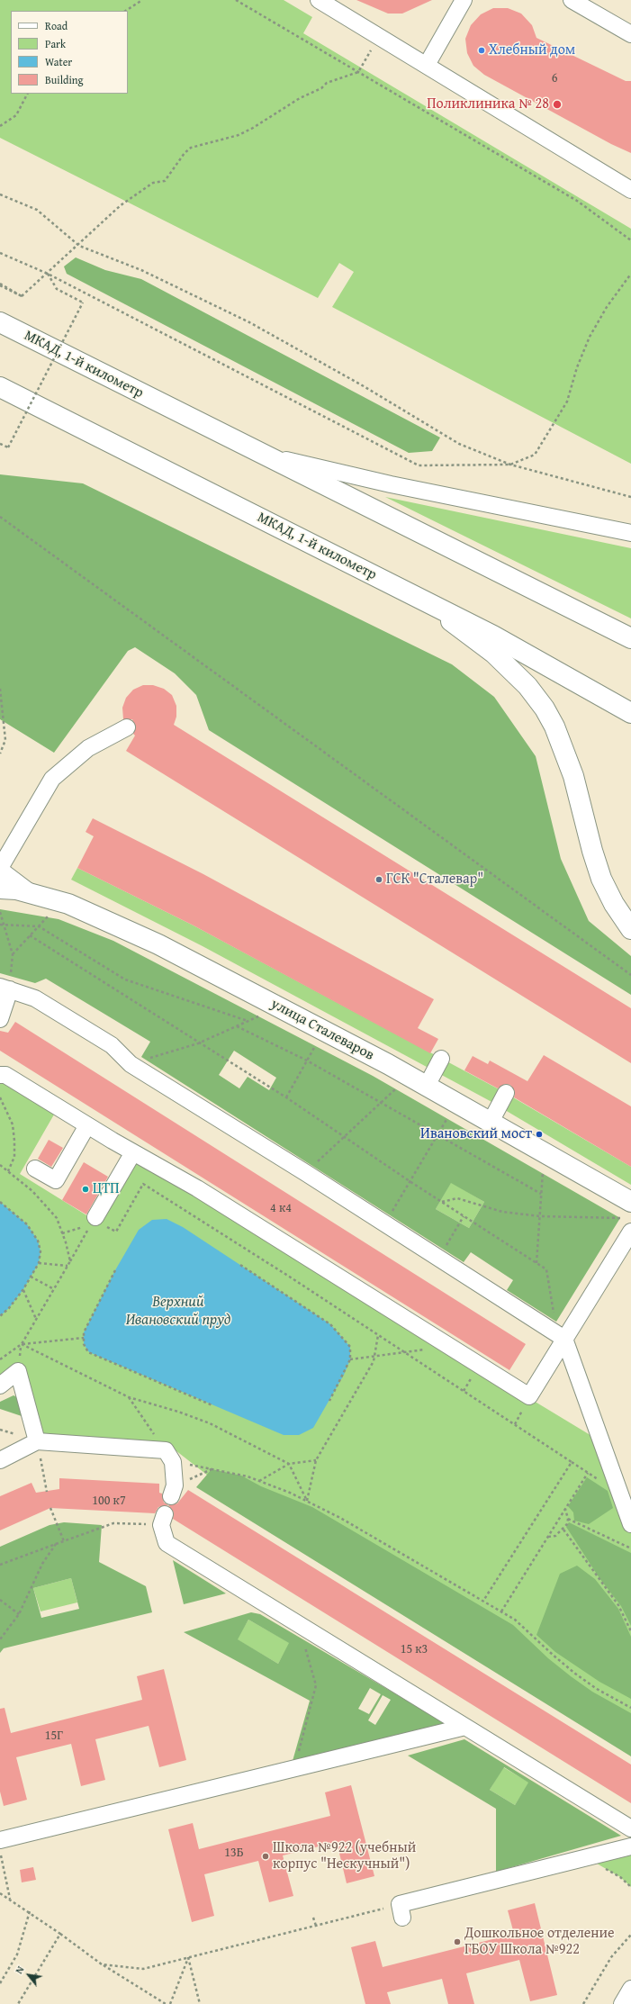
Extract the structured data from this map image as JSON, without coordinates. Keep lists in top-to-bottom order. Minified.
{"streets":{"main road":["МКАД, 1-й километр","улица Сталеваров"]},"water":["Верхний Ивановский пруд"],"places":["Хлебный дом","Поликлиника № 28","ГСК \"Сталевар\"","Ивановский мост","ЦТП","Школа №922 (учебный корпус \"Нескучный\")","Дошкольное отделение ГБОУ Школа №922"],"house_numbers":["6","4 к4","100 к7","15 к3","15Г","13Б"],"legend":["Road","Park","Water","Building"],"north":"top left"}
